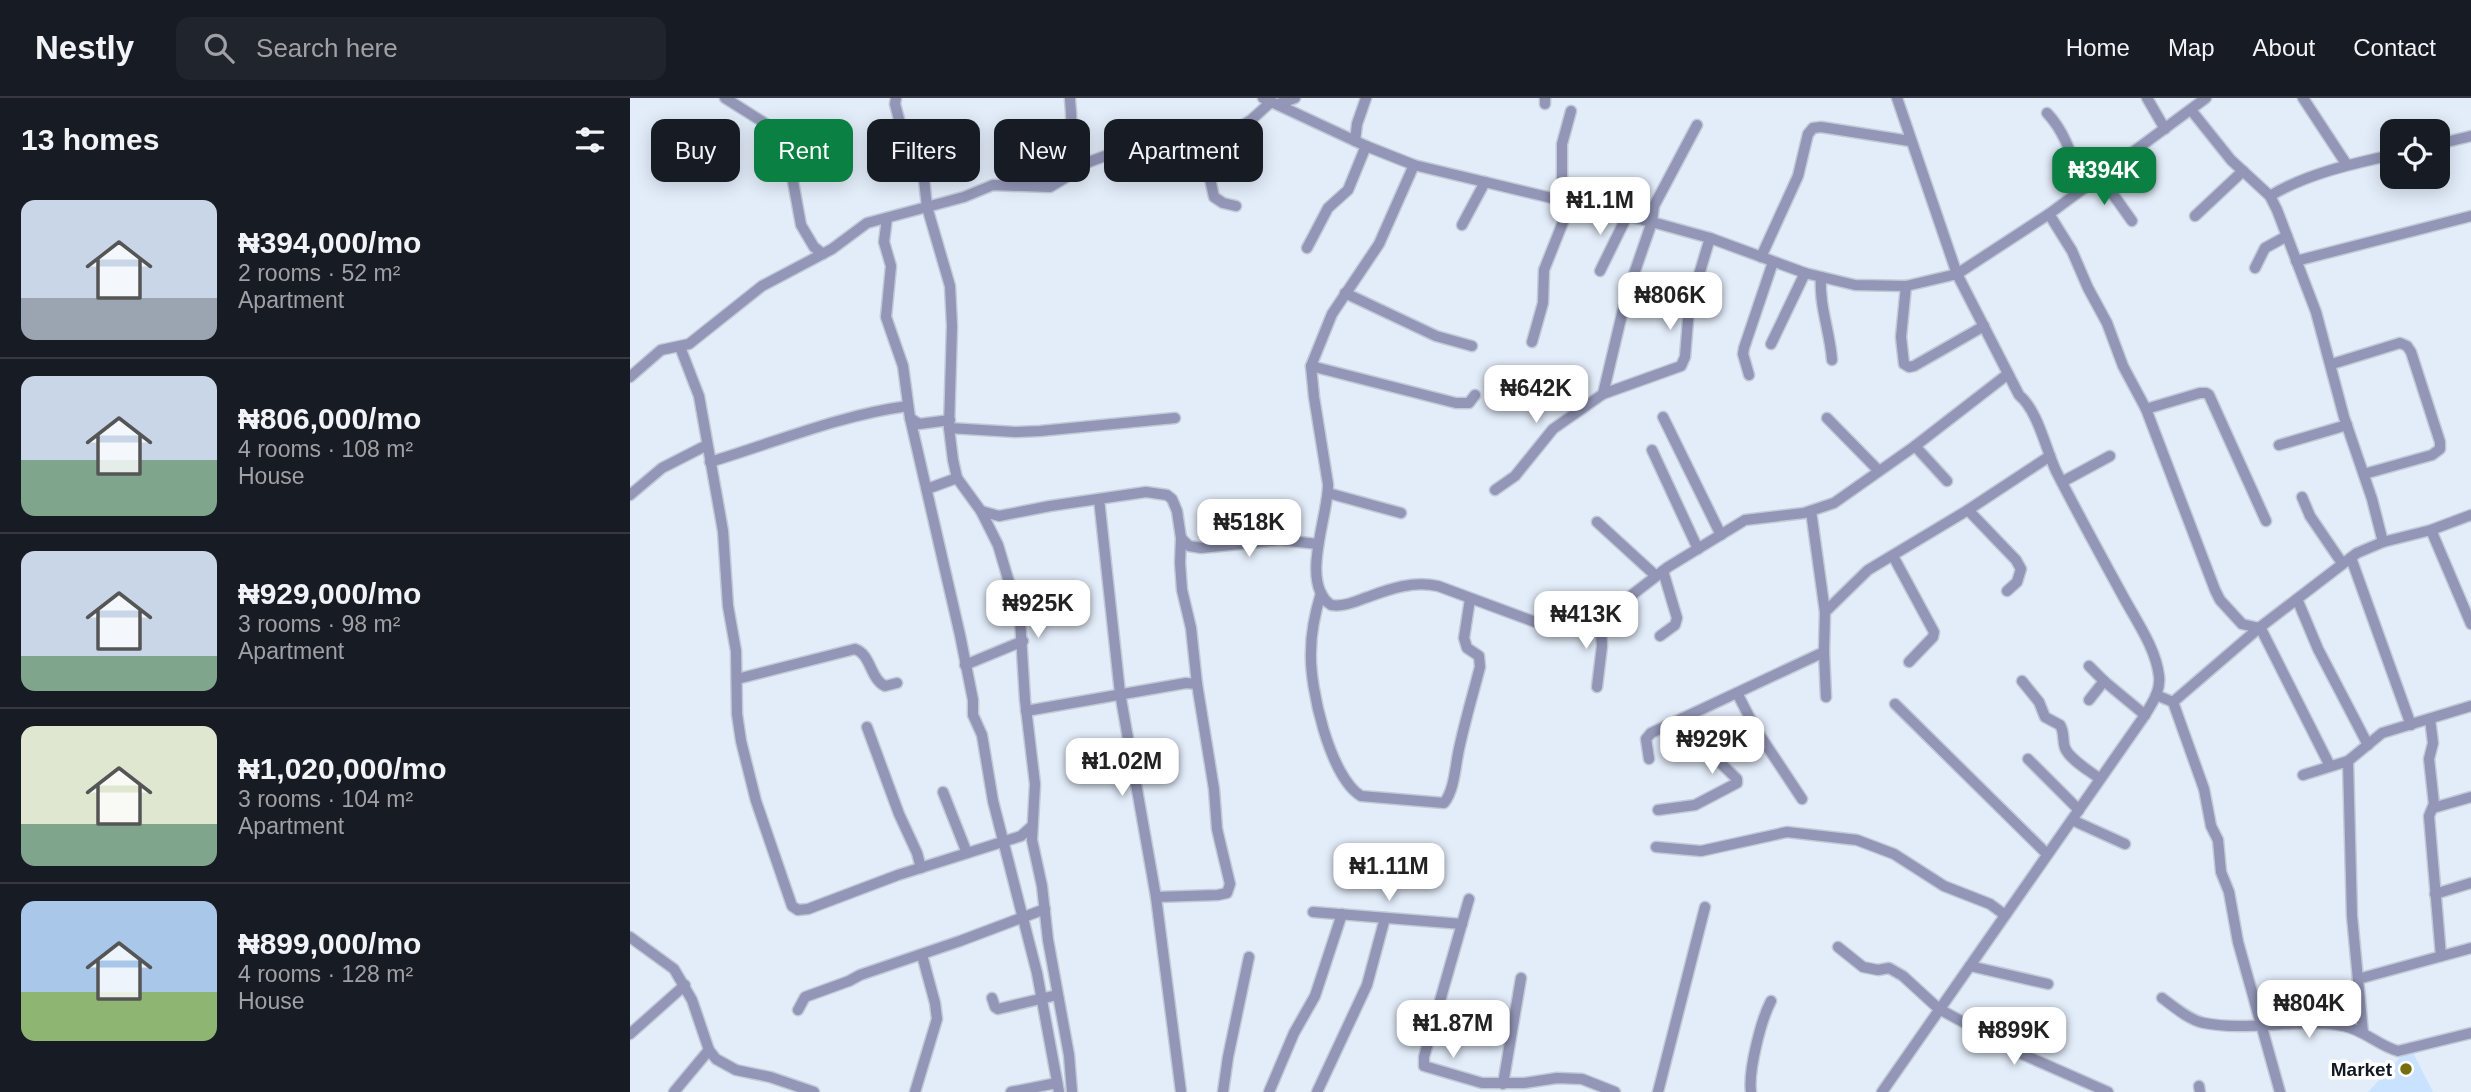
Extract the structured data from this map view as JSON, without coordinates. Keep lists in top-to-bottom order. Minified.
{"places":["Market"],"page":{"header":"Nestly","search":"Search here","nav":["Home","Map","About","Contact"],"heading":"13 homes","chip":["Buy","Rent","Filters","New","Apartment"],"price":["₦394K","₦1.1M","₦806K","₦642K","₦518K","₦925K","₦413K","₦929K","₦1.02M","₦1.11M","₦804K","₦1.87M","₦899K"],"list":[{"name":"₦394,000/mo","note":"2 rooms · 52 m² · Apartment"},{"name":"₦806,000/mo","note":"4 rooms · 108 m² · House"},{"name":"₦929,000/mo","note":"3 rooms · 98 m² · Apartment"},{"name":"₦1,020,000/mo","note":"3 rooms · 104 m² · Apartment"},{"name":"₦899,000/mo","note":"4 rooms · 128 m² · House"}]}}
